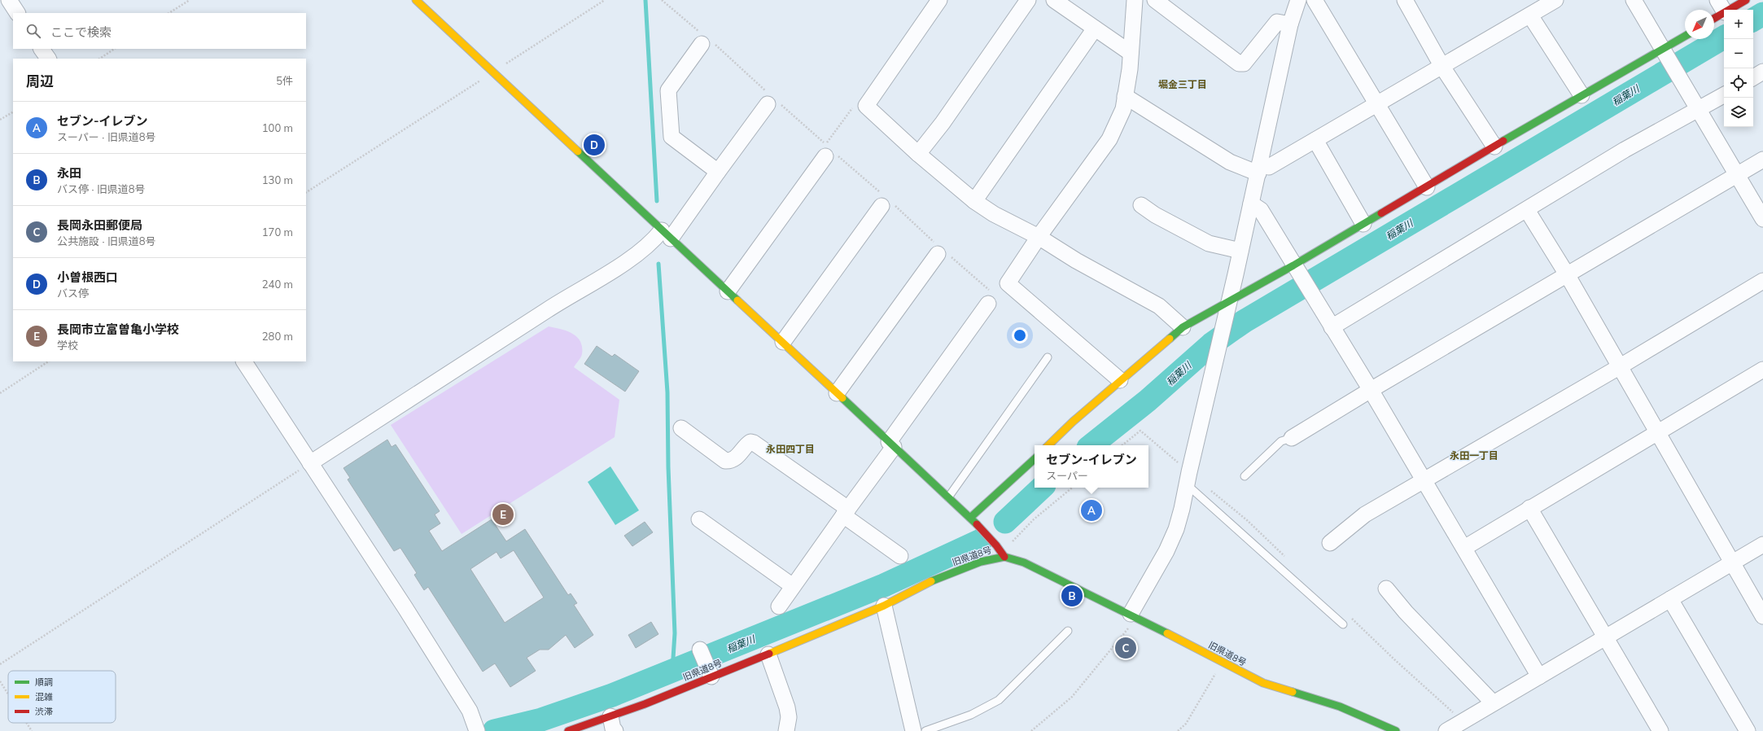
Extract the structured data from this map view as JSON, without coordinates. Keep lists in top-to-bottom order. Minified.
{"streets":{"street":["旧県道8号"]},"districts":["堀金三丁目","永田四丁目","永田一丁目"],"water":["稲葉川"],"legend":["順調","混雑","渋滞"],"north":"bottom left","page":{"map_buttons":["+","−"],"search":"ここで検索","heading":["周辺","5件"],"list":[{"mark":"A","name":"セブン-イレブン","note":"スーパー · 旧県道8号","value":"100 m"},{"mark":"B","name":"永田","note":"バス停 · 旧県道8号","value":"130 m"},{"mark":"C","name":"長岡永田郵便局","note":"公共施設 · 旧県道8号","value":"170 m"},{"mark":"D","name":"小曽根西口","note":"バス停","value":"240 m"},{"mark":"E","name":"長岡市立富曽亀小学校","note":"学校","value":"280 m"}],"pins":["D","A","E","B","C"],"popup":["セブン-イレブン","スーパー"]}}
